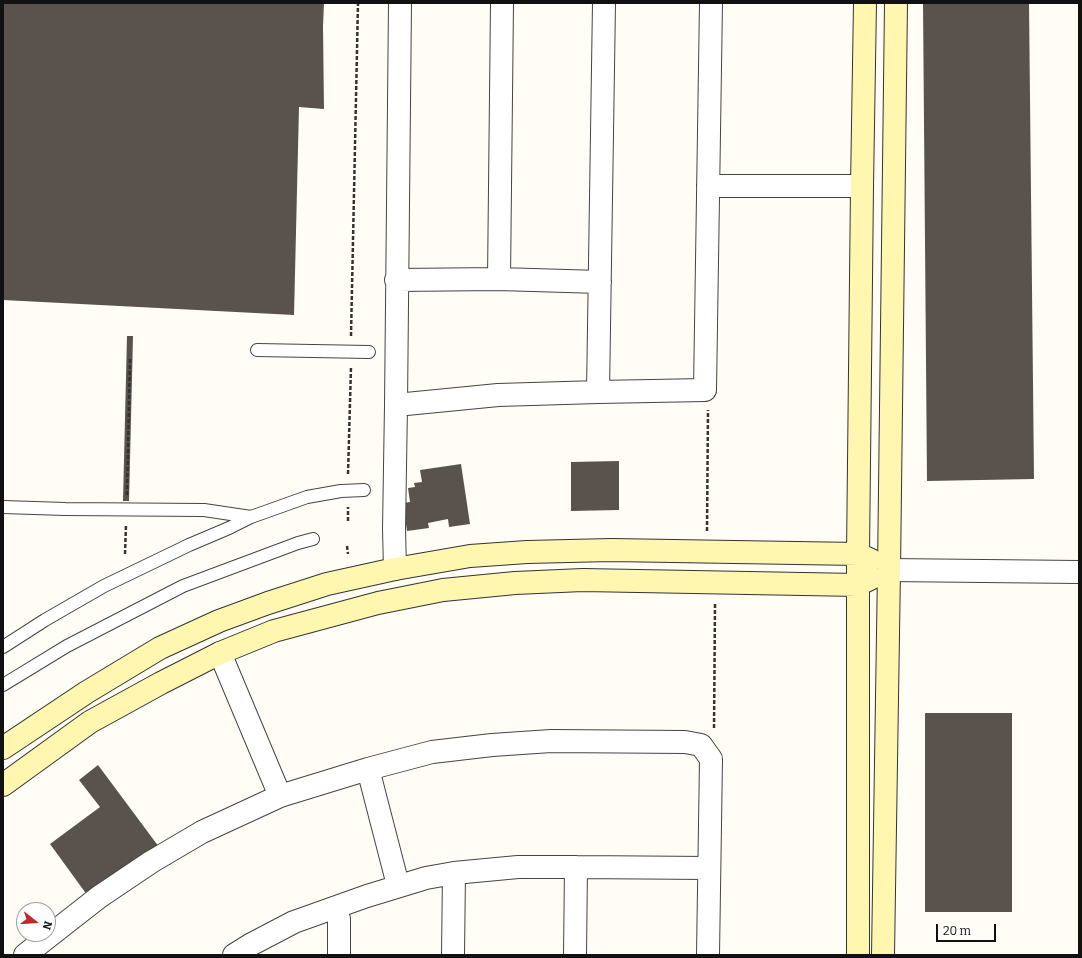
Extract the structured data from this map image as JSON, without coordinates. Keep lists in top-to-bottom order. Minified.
{"scale_bar":"20 m","north":"right"}
